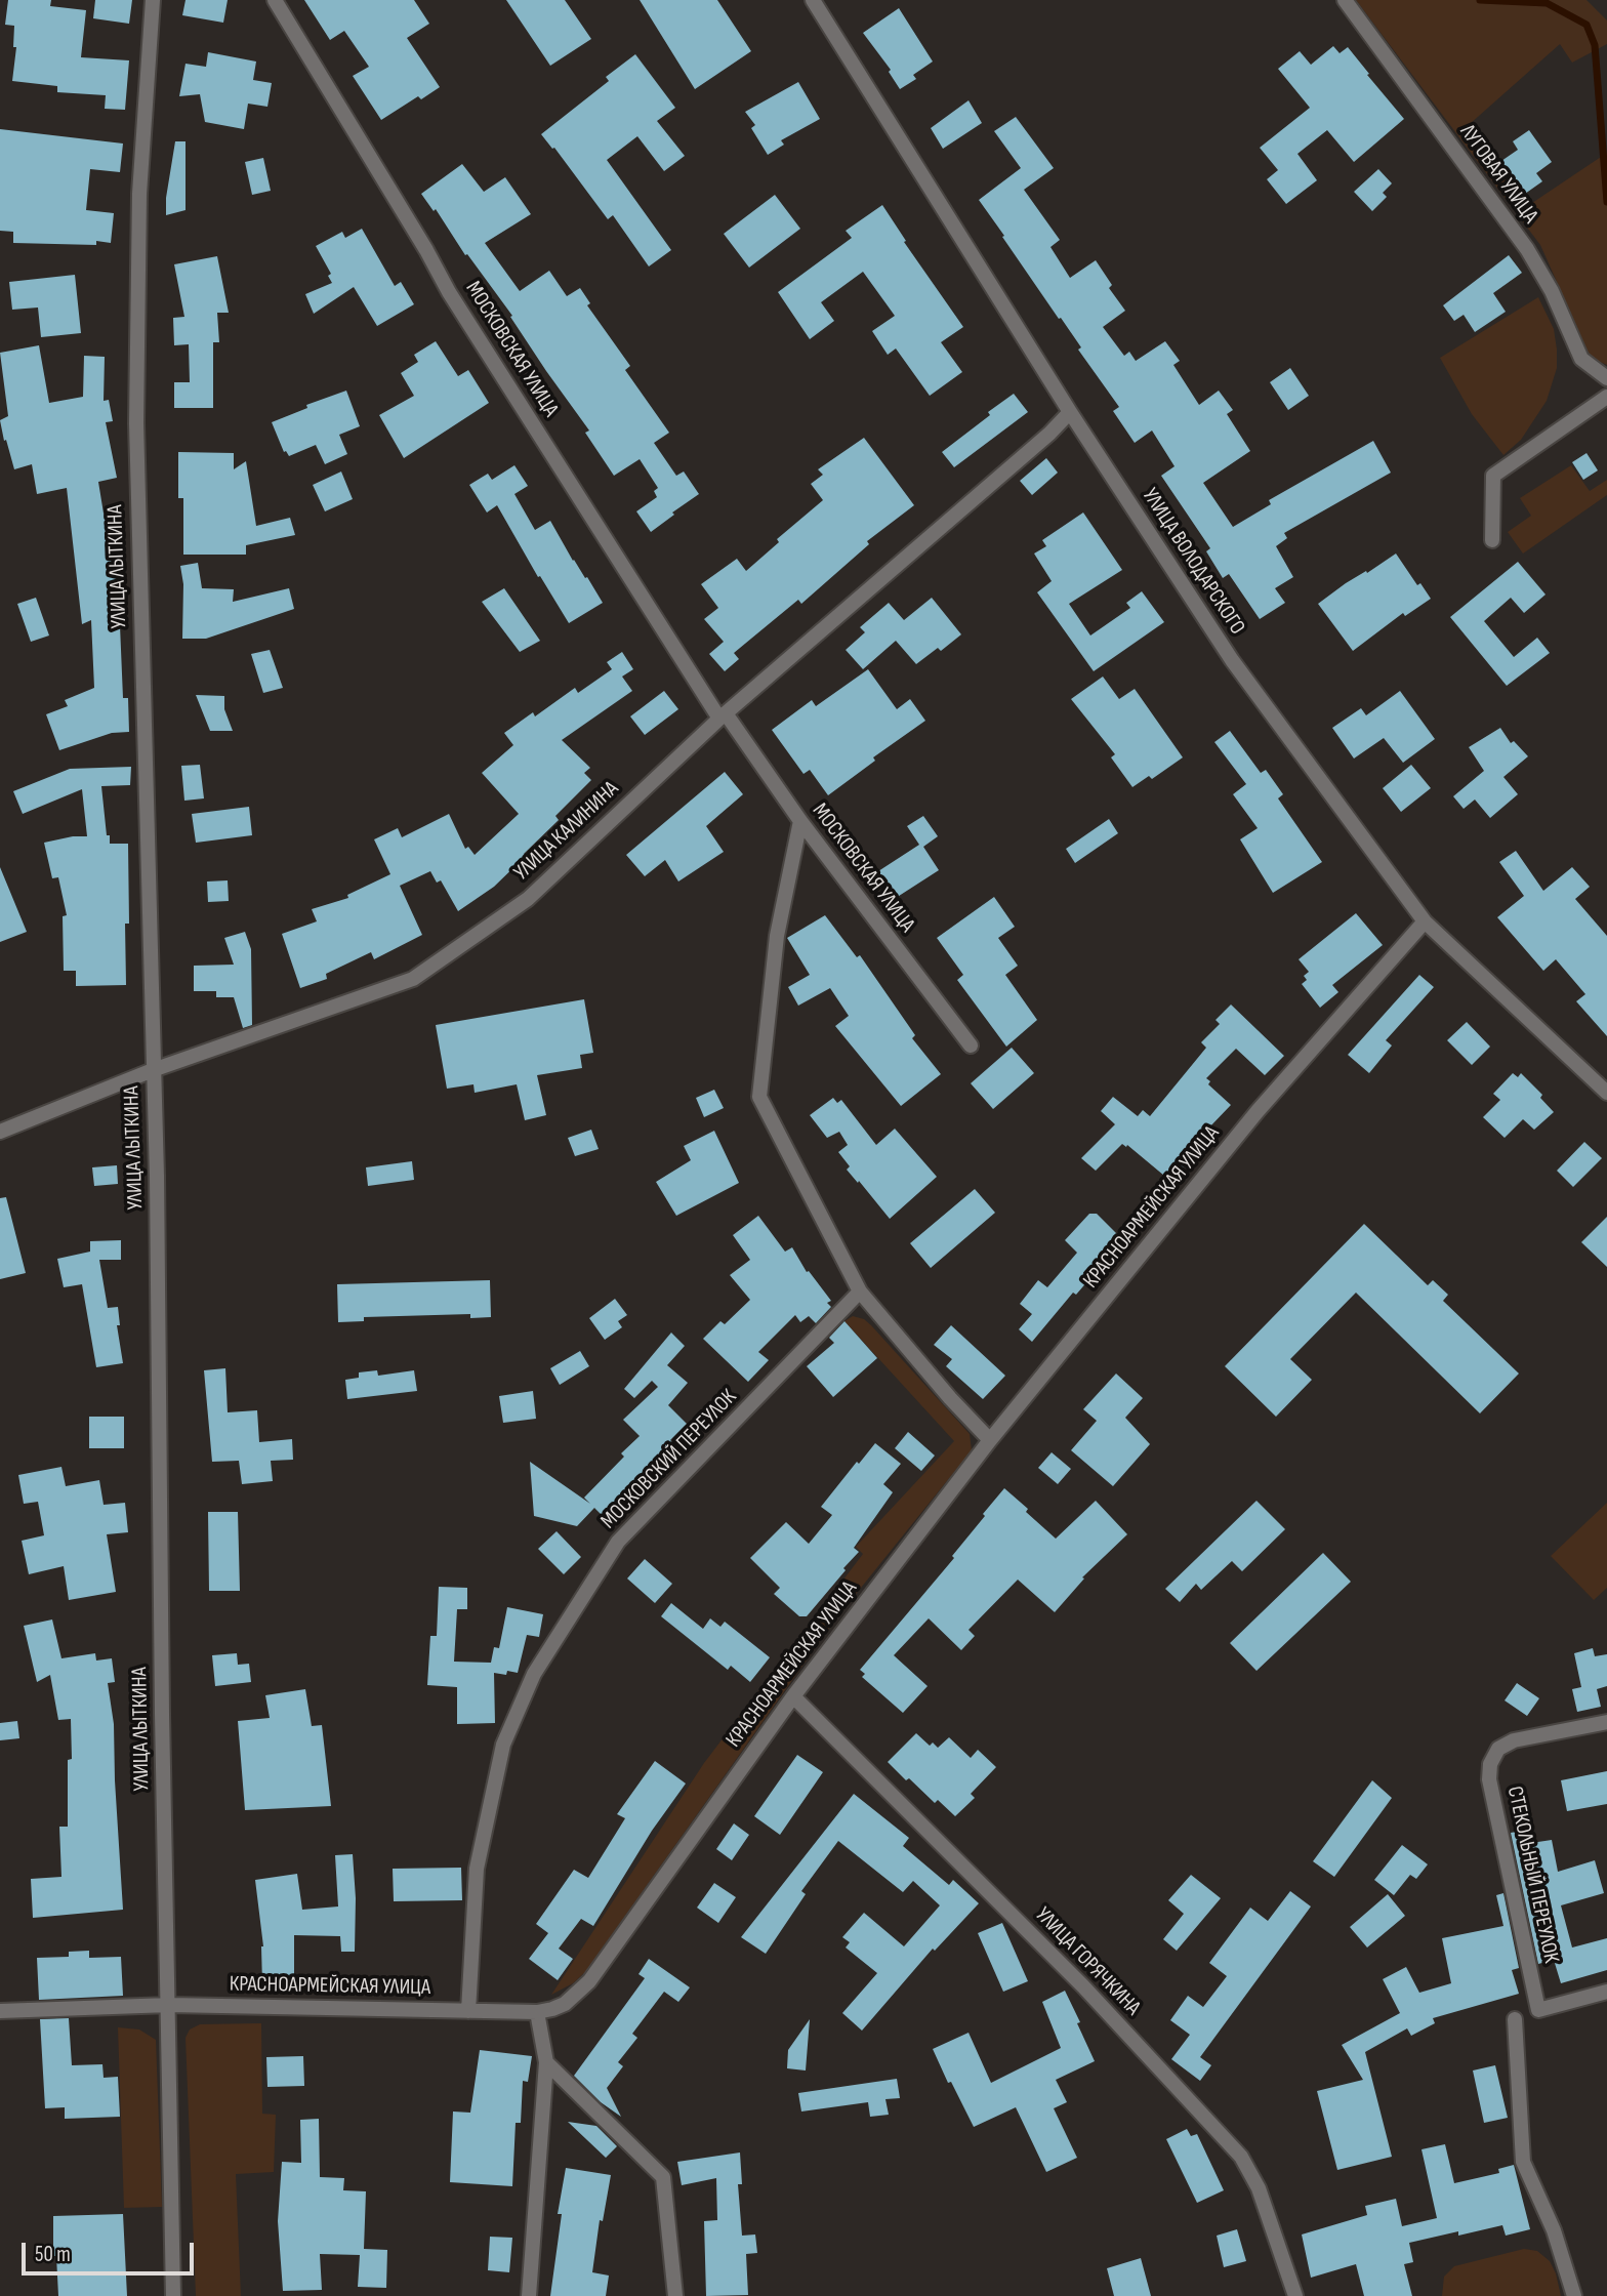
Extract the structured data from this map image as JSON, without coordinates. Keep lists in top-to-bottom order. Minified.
{"streets":{"street":["ЛУГОВАЯ УЛИЦА","МОСКОВСКАЯ УЛИЦА","УЛИЦА ВОЛОДАРСКОГО","УЛИЦА ЛЫТКИНА","УЛИЦА КАЛИНИНА","КРАСНОАРМЕЙСКАЯ УЛИЦА","МОСКОВСКИЙ ПЕРЕУЛОК","СТЕКОЛЬНЫЙ ПЕРЕУЛОК","УЛИЦА ГОРЯЧКИНА"]},"crossings":[["МОСКОВСКАЯ УЛИЦА","УЛИЦА КАЛИНИНА"],["УЛИЦА ВОЛОДАРСКОГО","УЛИЦА КАЛИНИНА"],["УЛИЦА ВОЛОДАРСКОГО","КРАСНОАРМЕЙСКАЯ УЛИЦА"],["УЛИЦА ЛЫТКИНА","УЛИЦА КАЛИНИНА"],["УЛИЦА ЛЫТКИНА","КРАСНОАРМЕЙСКАЯ УЛИЦА"],["КРАСНОАРМЕЙСКАЯ УЛИЦА","МОСКОВСКИЙ ПЕРЕУЛОК"],["КРАСНОАРМЕЙСКАЯ УЛИЦА","УЛИЦА ГОРЯЧКИНА"]],"scale_bar":"50 m"}
